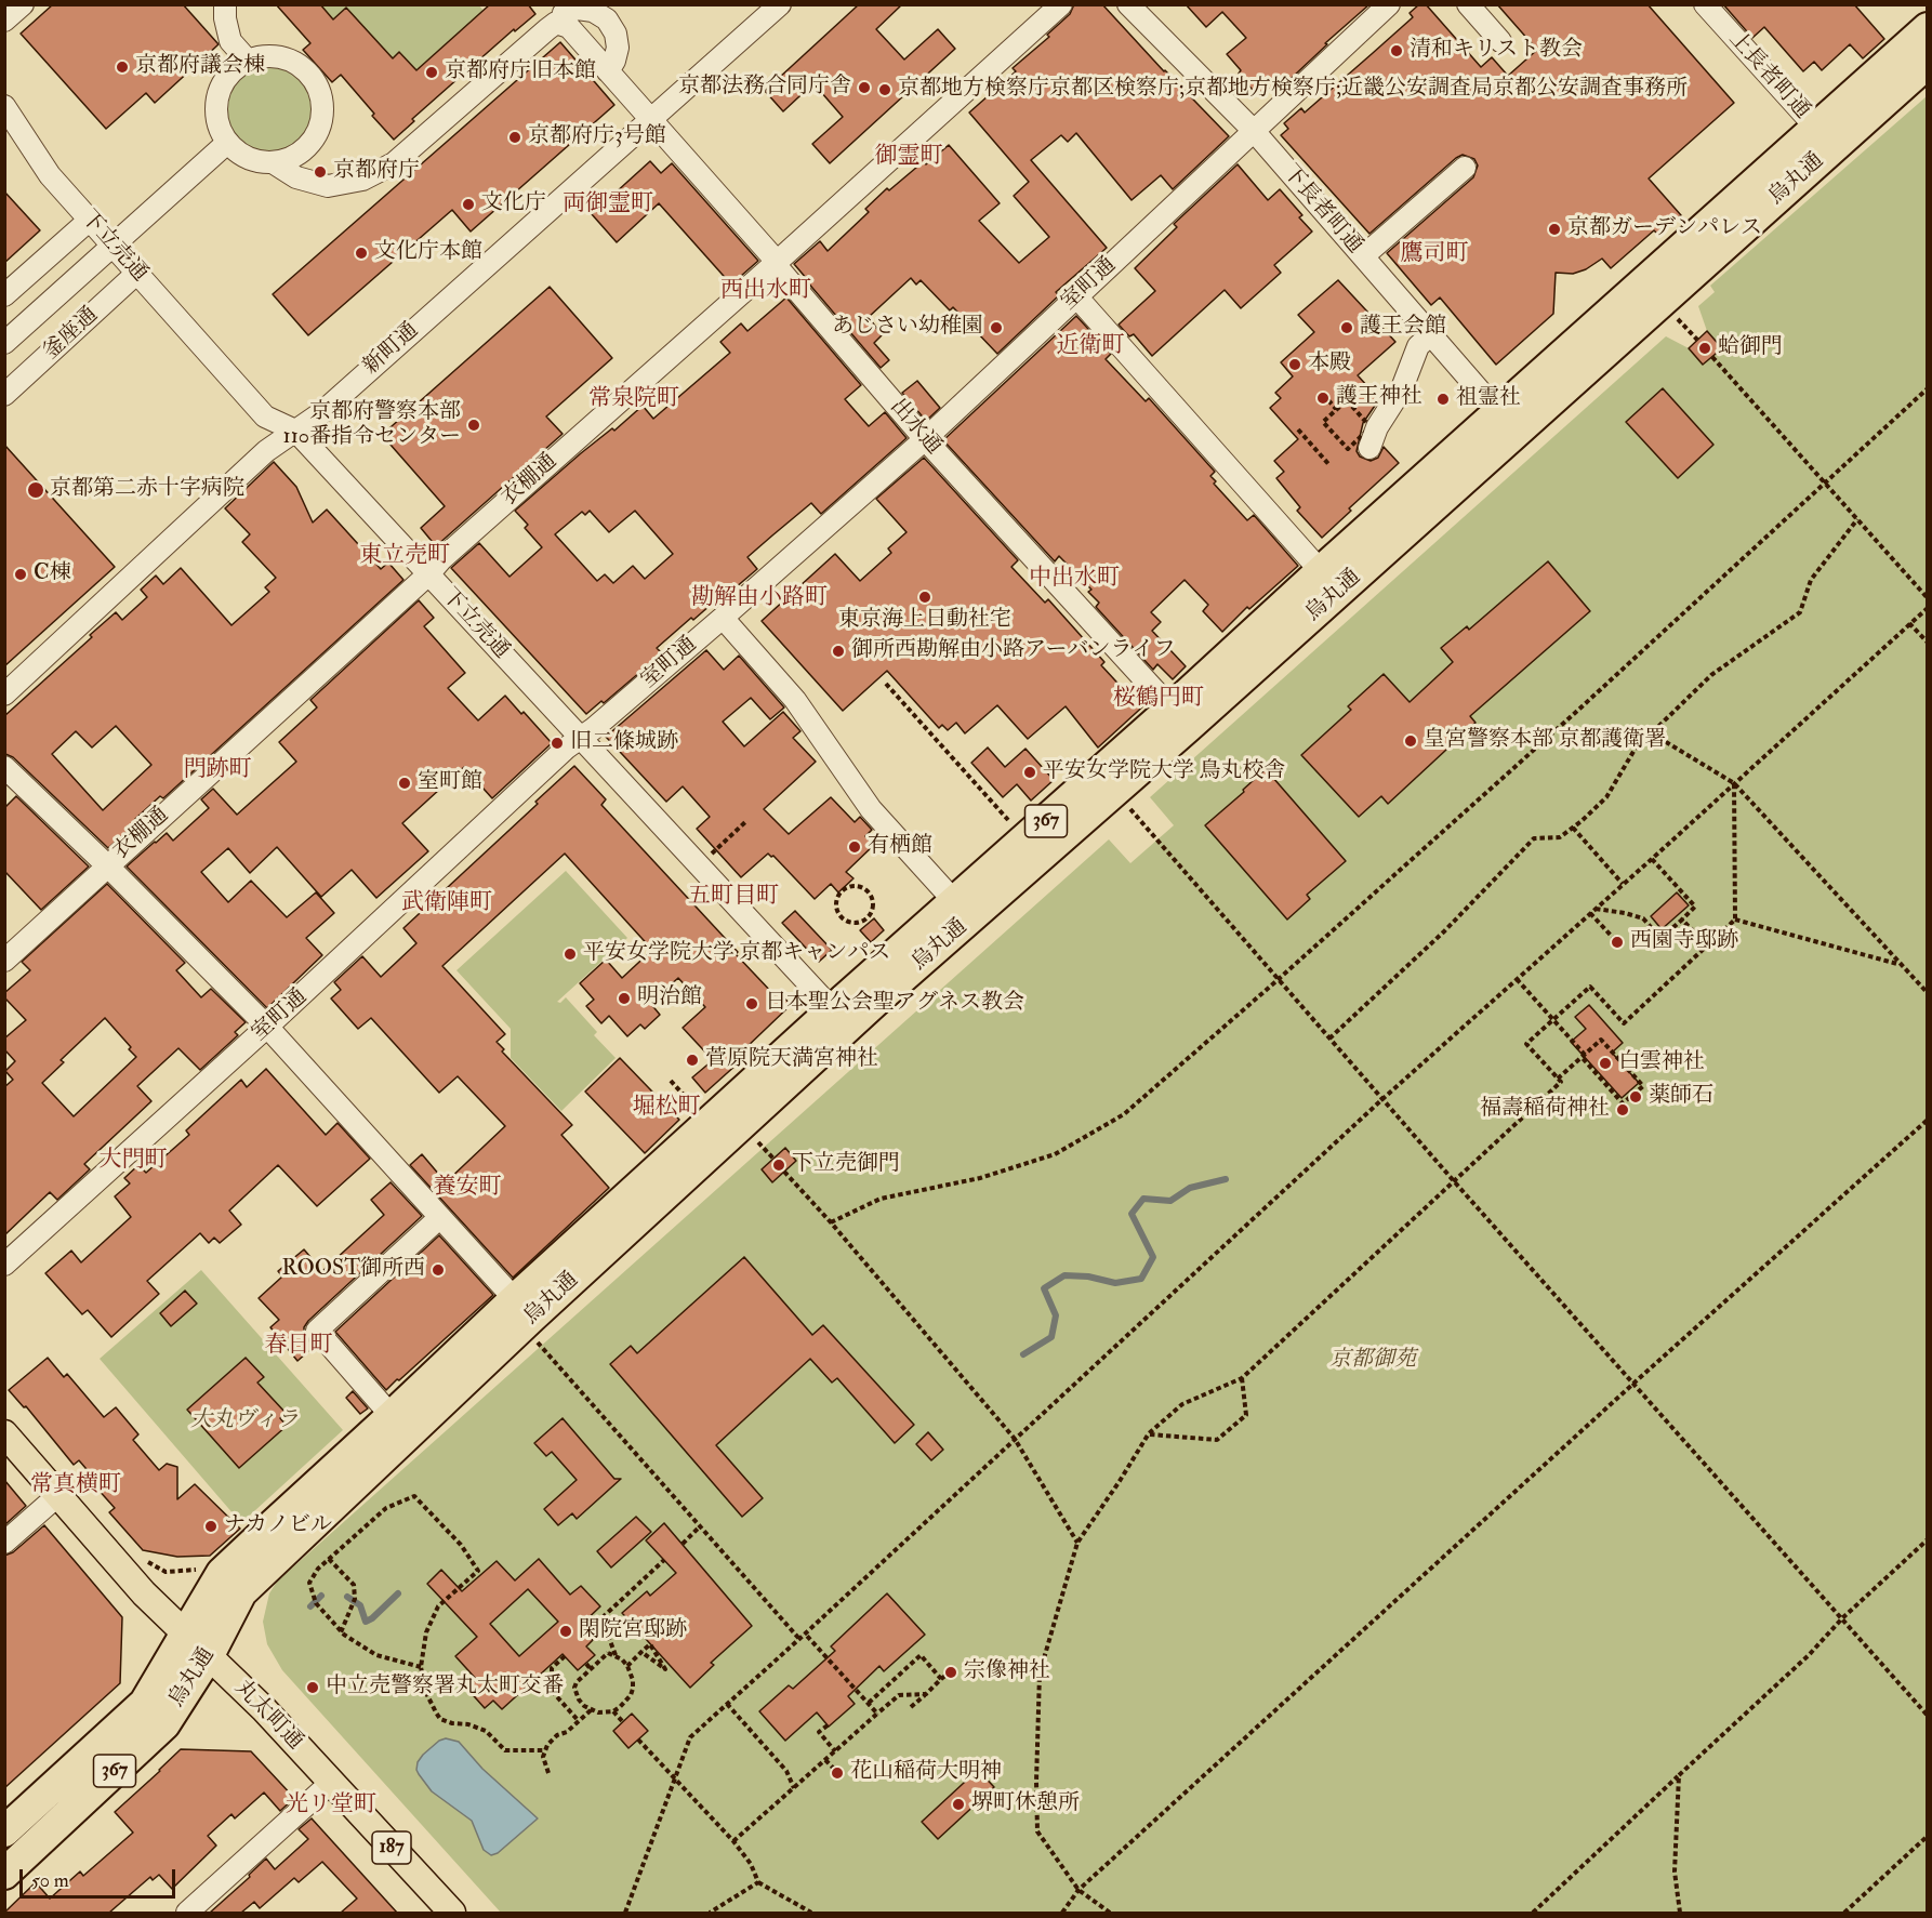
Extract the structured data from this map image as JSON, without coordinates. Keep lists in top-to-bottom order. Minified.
{"streets":{"highway":["烏丸通","367"],"main road":["丸太町通","187"],"street":["上長者町通","下長者町通","下立売通","室町通","釜座通","新町通","出水通","衣棚通"]},"crossings":[["上長者町通","烏丸通"],["烏丸通","下長者町通"],["烏丸通","下立売通"],["烏丸通","出水通"],["烏丸通","丸太町通"],["下長者町通","室町通"],["下立売通","室町通"],["下立売通","釜座通"],["下立売通","新町通"],["下立売通","衣棚通"],["室町通","出水通"],["新町通","出水通"],["出水通","衣棚通"]],"districts":["御霊町","両御霊町","鷹司町","西出水町","近衛町","常泉院町","東立売町","中出水町","勘解由小路町","桜鶴円町","門跡町","五町目町","武衛陣町","堀松町","大門町","養安町","春日町","常真横町","光リ堂町"],"parks":["京都御苑","大丸ヴィラ"],"places":["清和キリスト教会","京都府議会棟","京都府庁旧本館","京都法務合同庁舎","京都地方検察庁京都区検察庁;京都地方検察庁;近畿公安調査局京都公安調査事務所","京都府庁3号館","京都府庁","文化庁","京都ガーデンパレス","文化庁本館","あじさい幼稚園","護王会館","蛤御門","本殿","護王神社","祖霊社","京都府警察本部 110番指令センター","京都第二赤十字病院","C棟","東京海上日動社宅","御所西勘解由小路アーバンライフ","皇宮警察本部 京都護衛署","旧二條城跡","平安女学院大学 鳥丸校舎","室町館","有栖館","西園寺邸跡","平安女学院大学 京都キャンパス","明治館","日本聖公会聖アグネス教会","菅原院天満宮神社","白雲神社","薬師石","福壽稲荷神社","下立売御門","ROOST御所西","ナカノビル","閑院宮邸跡","宗像神社","中立売警察署丸太町交番","花山稲荷大明神","堺町休憩所"],"scale_bar":"50 m"}
